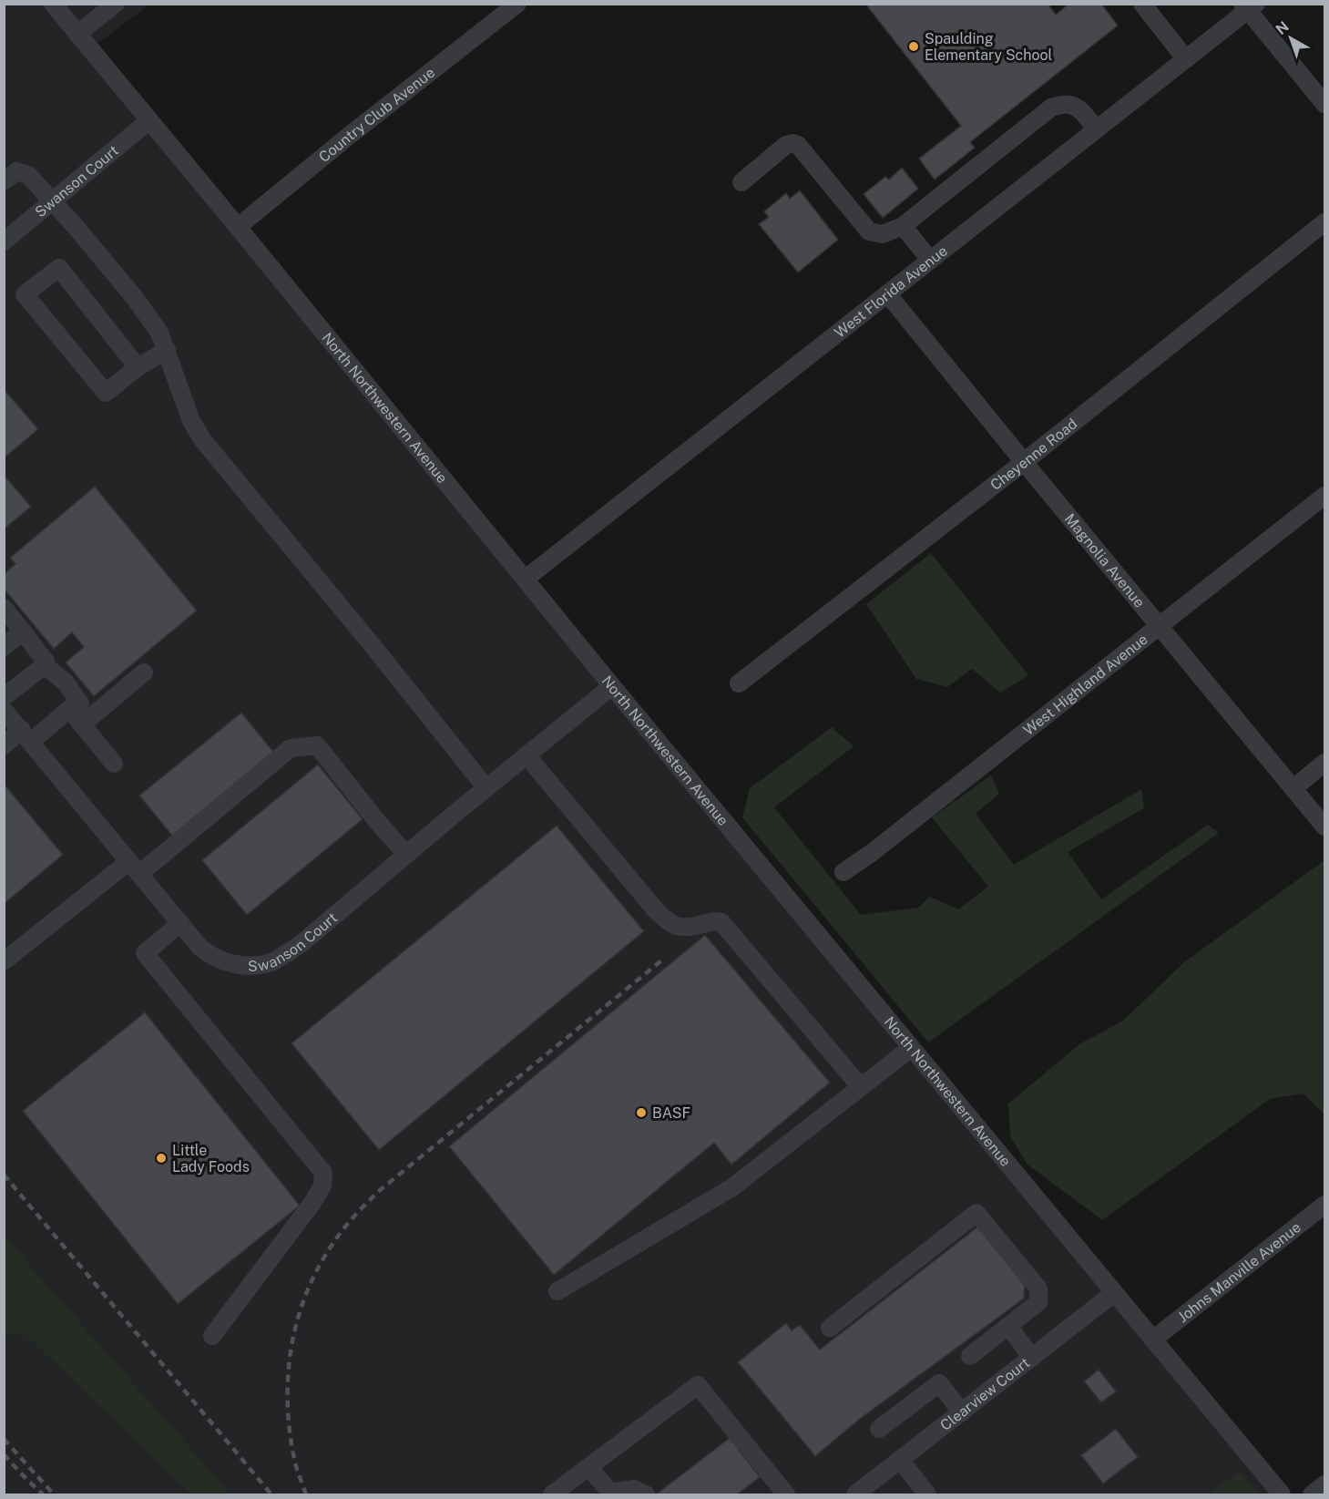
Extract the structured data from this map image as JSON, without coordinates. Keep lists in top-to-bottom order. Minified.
{"streets":{"street":["Country Club Avenue","Swanson Court","West Florida Avenue","North Northwestern Avenue","Cheyenne Road","Magnolia Avenue","West Highland Avenue","Johns Manville Avenue","Clearview Court"]},"crossings":[["Country Club Avenue","North Northwestern Avenue"],["Swanson Court","North Northwestern Avenue"],["West Florida Avenue","North Northwestern Avenue"],["West Florida Avenue","Magnolia Avenue"],["North Northwestern Avenue","Johns Manville Avenue"],["North Northwestern Avenue","Clearview Court"],["Cheyenne Road","Magnolia Avenue"],["Magnolia Avenue","West Highland Avenue"]],"places":["Spaulding Elementary School","BASF","Little Lady Foods"],"north":"top left"}
